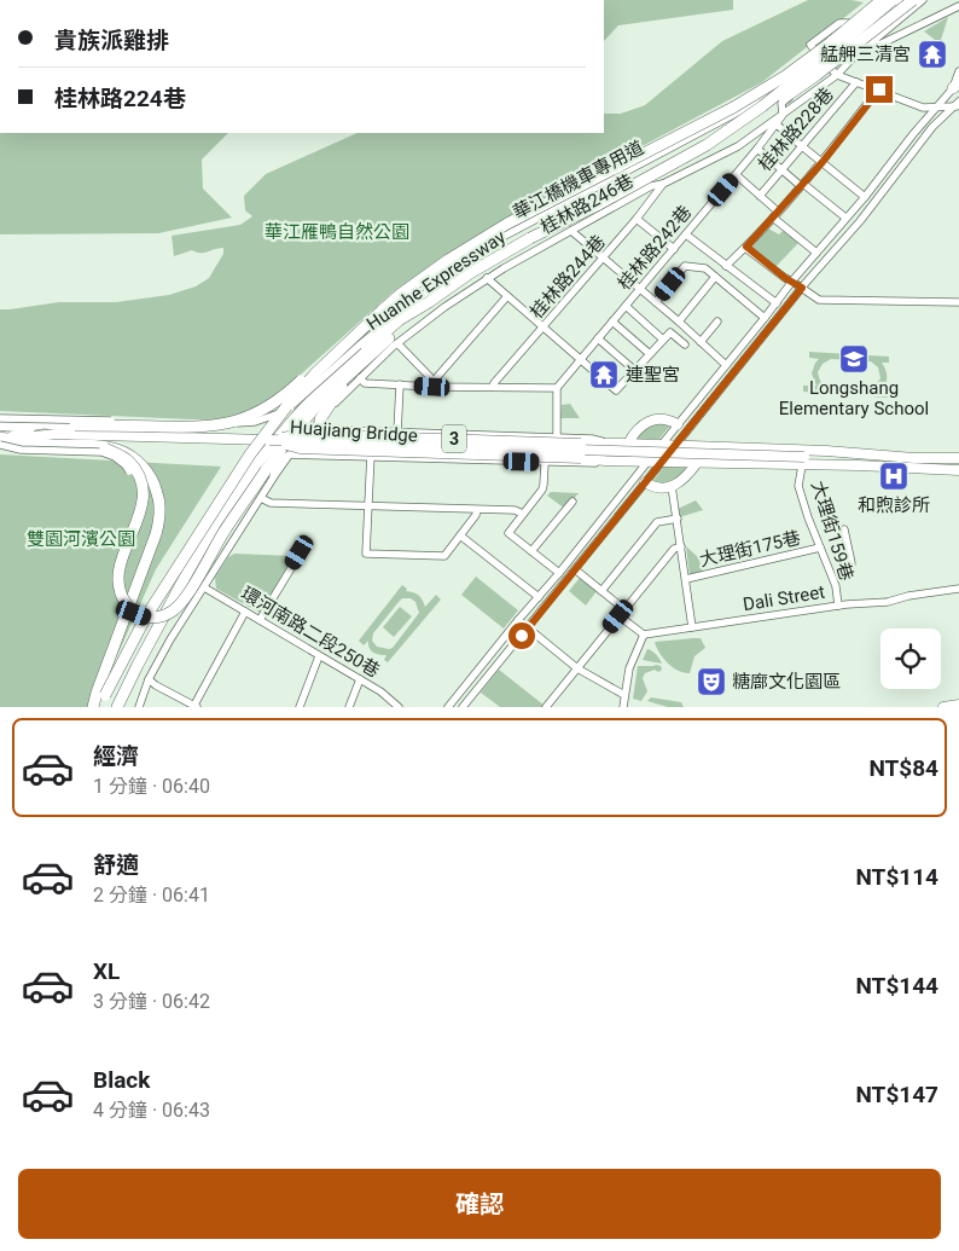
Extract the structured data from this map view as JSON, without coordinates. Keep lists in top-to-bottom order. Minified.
{"streets":{"highway":["Huanhe Expressway"],"main road":["Huajiang Bridge","3"],"street":["桂林路228巷","華江橋機車專用道","桂林路246巷","桂林路242巷","桂林路244巷","大理街159巷","大理街175巷","Dali Street","環河南路二段250巷"]},"crossings":[["華江橋機車專用道","桂林路242巷"],["桂林路246巷","桂林路242巷"],["桂林路246巷","桂林路244巷"],["Huajiang Bridge","3"],["3","大理街159巷"],["大理街159巷","大理街175巷"],["大理街159巷","Dali Street"],["大理街175巷","Dali Street"]],"parks":["華江雁鴨自然公園","雙園河濱公園"],"places":{"temple":["艋舺三清宮","連聖宮"],"school or university":["Longshang Elementary School"],"hospital":["和煦診所"],"theatre":["糖廍文化園區"]},"page":{"banner":["貴族派雞排","桂林路224巷"],"list":[{"name":"經濟","note":"1 分鐘 · 06:40","value":"NT$84"},{"name":"舒適","note":"2 分鐘 · 06:41","value":"NT$114"},{"name":"XL","note":"3 分鐘 · 06:42","value":"NT$144"},{"name":"Black","note":"4 分鐘 · 06:43","value":"NT$147"}],"buttons":"確認"}}
